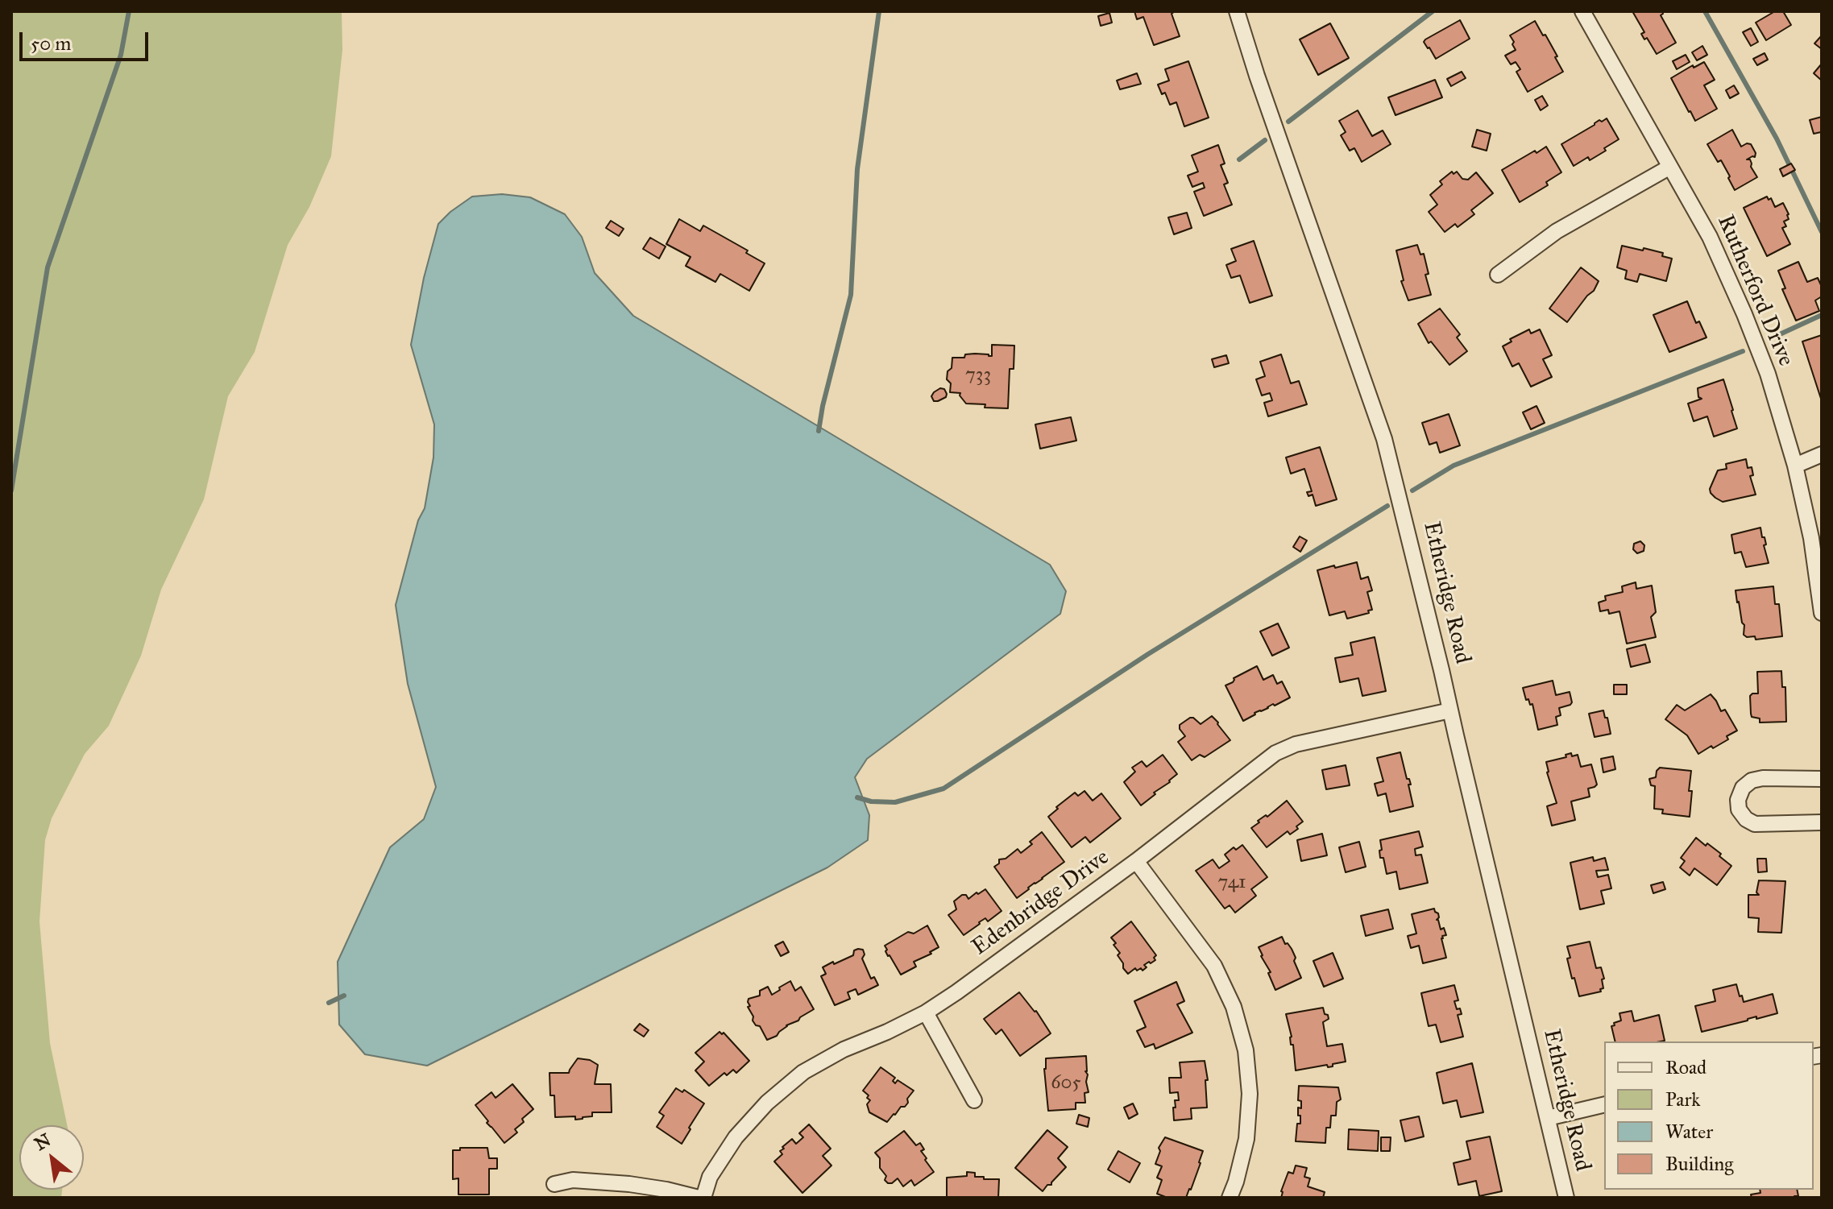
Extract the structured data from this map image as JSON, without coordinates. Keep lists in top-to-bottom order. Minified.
{"streets":{"street":["Rutherford Drive","Etheridge Road","Edenbridge Drive"]},"crossings":[["Etheridge Road","Edenbridge Drive"]],"house_numbers":["733","741","605"],"legend":["Road","Park","Water","Building"],"scale_bar":"50 m","north":"top left"}
